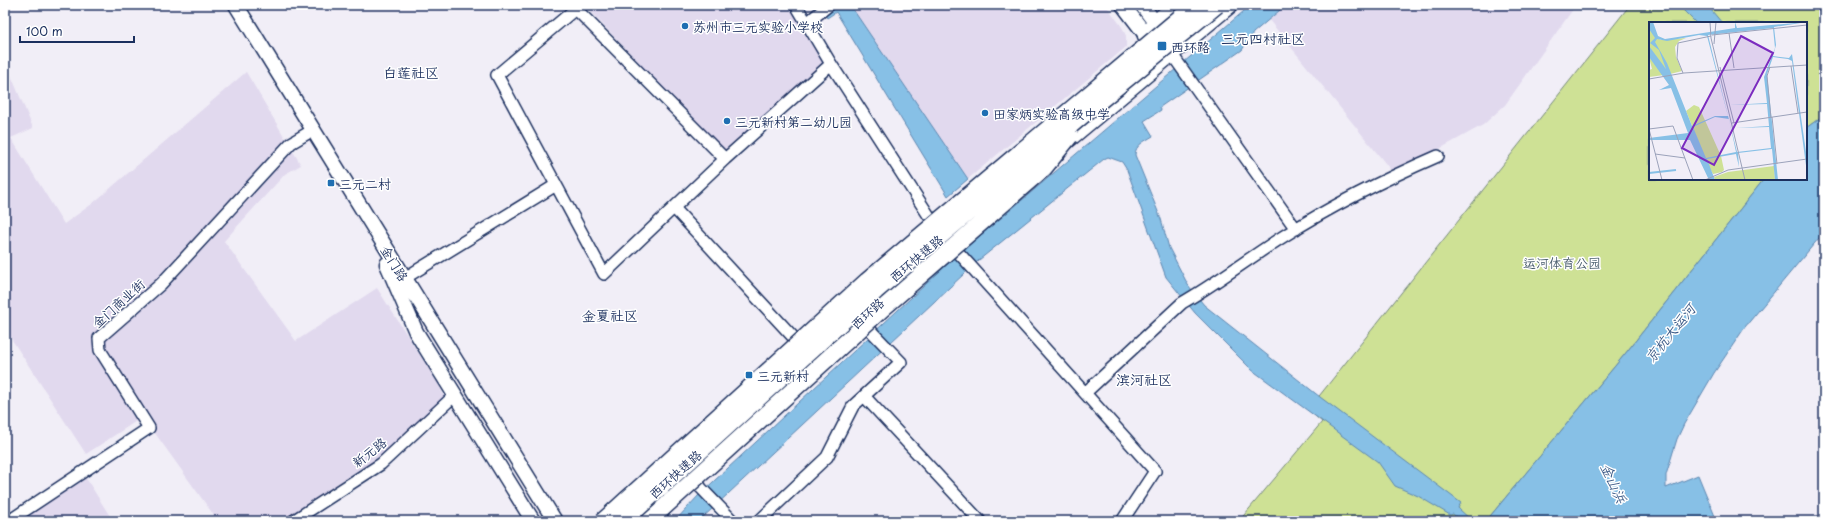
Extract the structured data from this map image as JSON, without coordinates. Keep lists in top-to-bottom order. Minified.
{"streets":{"highway":["西环快速路"],"main road":["金门路","西环路"],"street":["金门商业街","新元路"]},"crossings":[["金门路","金门商业街"]],"districts":["三元四村社区","白莲社区","金夏社区","滨河社区"],"water":["京杭大运河","金山浜"],"parks":["运河体育公园"],"places":{"other":["苏州市三元实验小学校","田家炳实验高级中学","三元新村第二幼儿园"],"transit":["西环路","三元二村","三元新村"]},"scale_bar":"100 m"}
